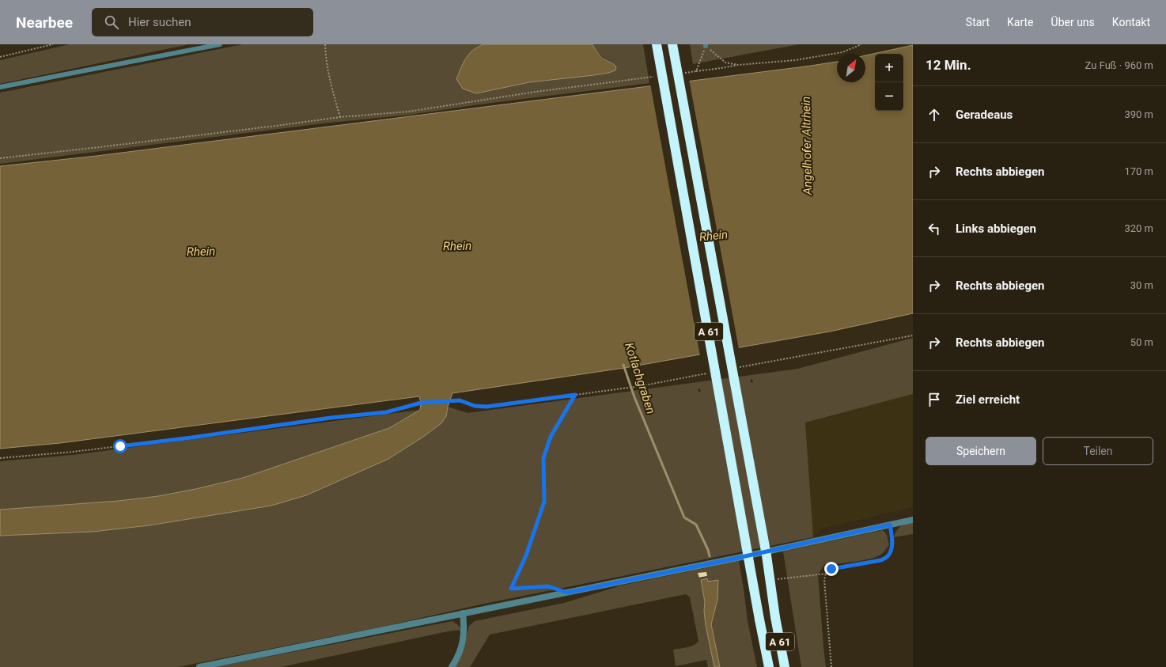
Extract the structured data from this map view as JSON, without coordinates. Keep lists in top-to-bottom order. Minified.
{"streets":{"highway":["A 61"]},"water":["Angelhofer Altrhein","Rhein","Kotlachgraben"],"north":"top right","page":{"header":"Nearbee","search":"Hier suchen","nav":["Start","Karte","Über uns","Kontakt"],"heading":["12 Min.","Zu Fuß · 960 m"],"map_buttons":["+","−"],"list":[["Geradeaus","390 m"],["Rechts abbiegen","170 m"],["Links abbiegen","320 m"],["Rechts abbiegen","30 m"],["Rechts abbiegen","50 m"],"Ziel erreicht"],"buttons":["Speichern","Teilen"]}}
